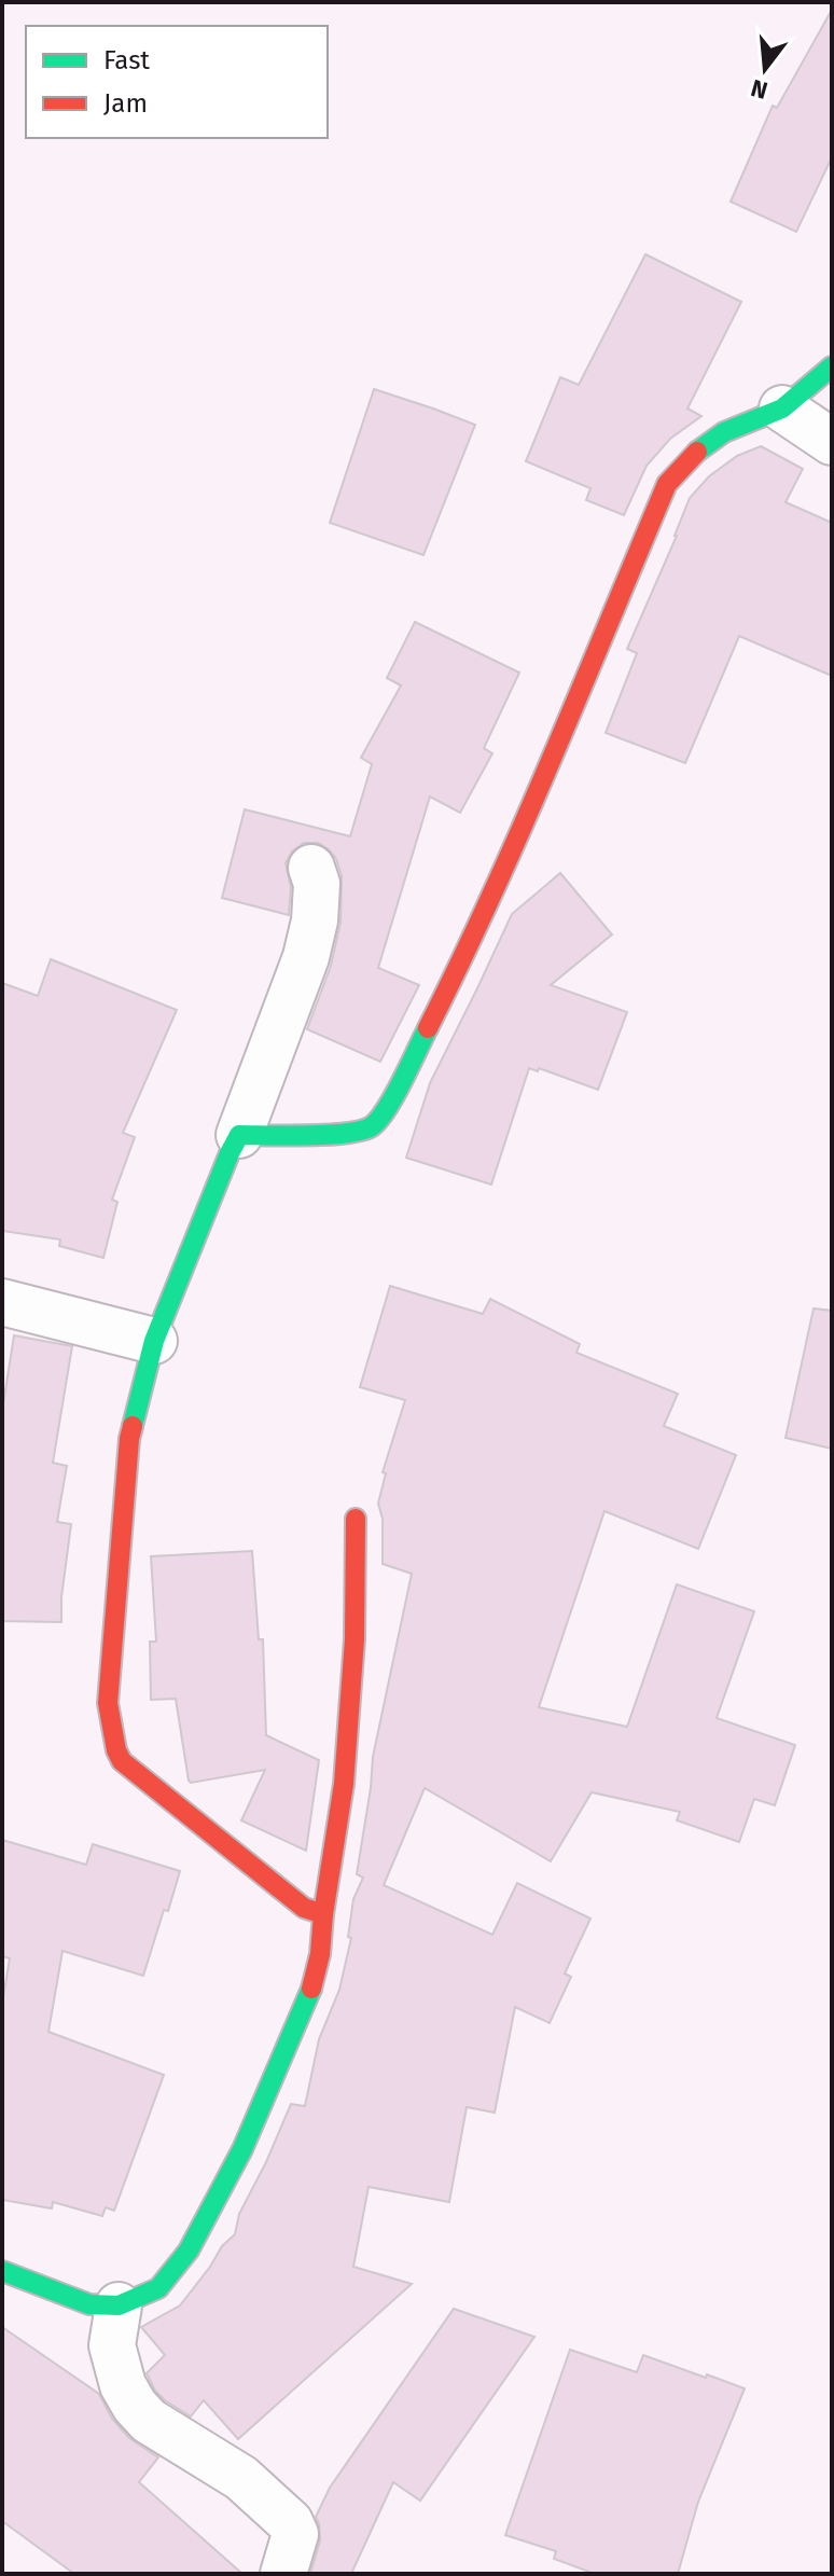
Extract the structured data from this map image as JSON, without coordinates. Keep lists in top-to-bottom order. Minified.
{"legend":["Fast","Jam"],"north":"bottom"}
